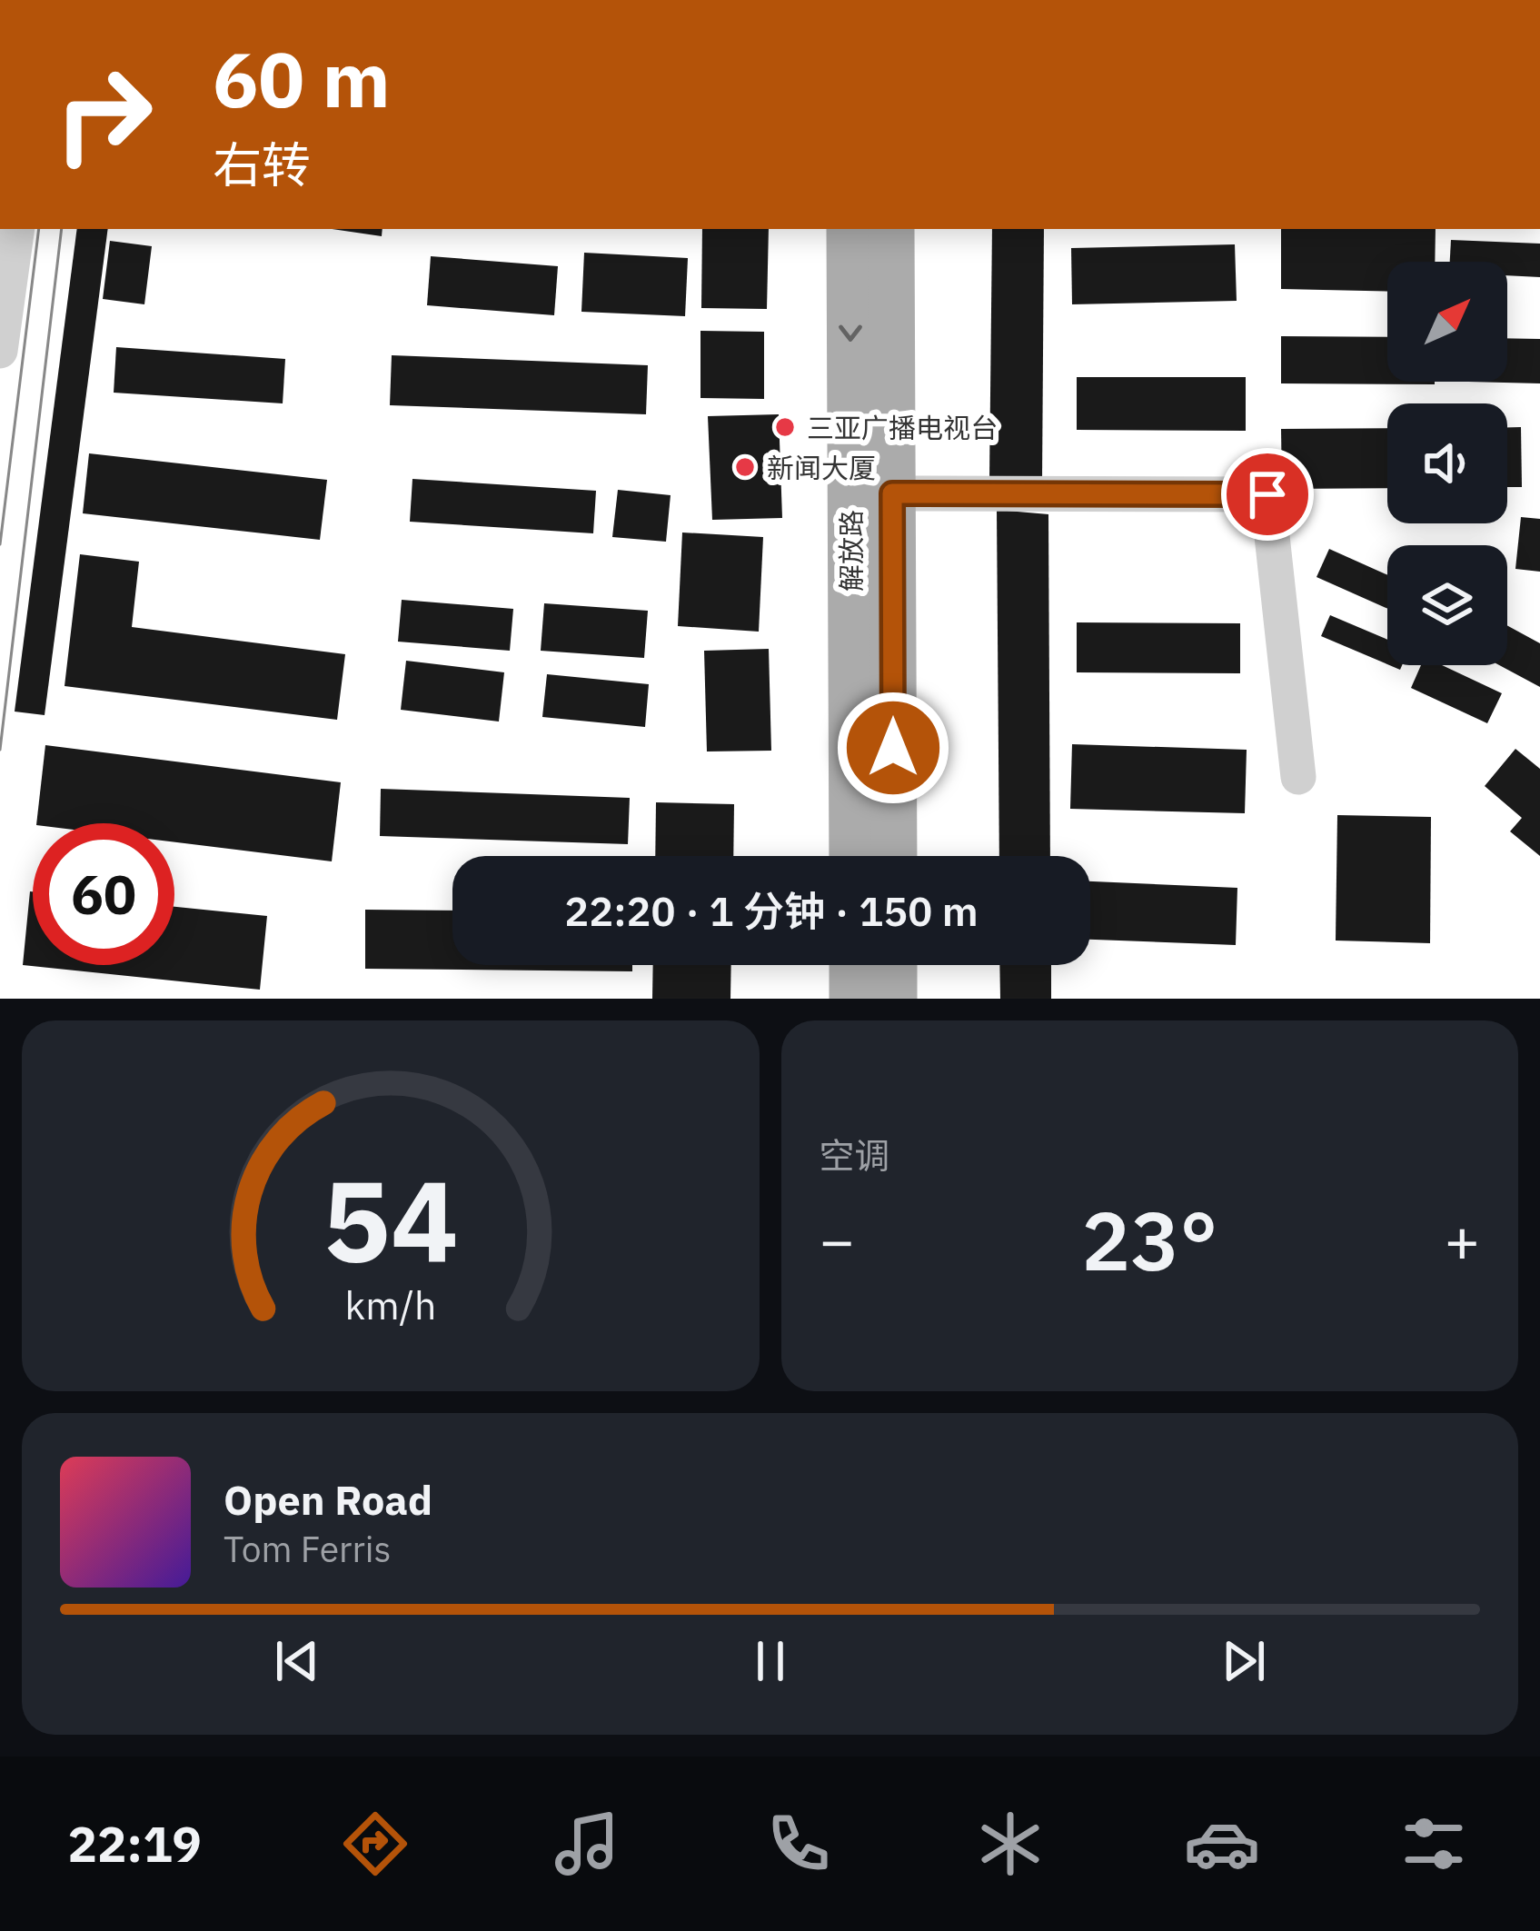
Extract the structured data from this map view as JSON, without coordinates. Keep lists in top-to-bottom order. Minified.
{"streets":{"main road":["解放路"]},"places":["三亚广播电视台","新闻大厦"],"north":"top right","page":{"turn":["60 m","右转"],"limit":"60","trip":"22:20 · 1 分钟 · 150 m","tile":"空调","heat":["−","23°","+"],"song":["Open Road","Tom Ferris"],"tabs":"22:19","gauge":["54","km/h"]}}
